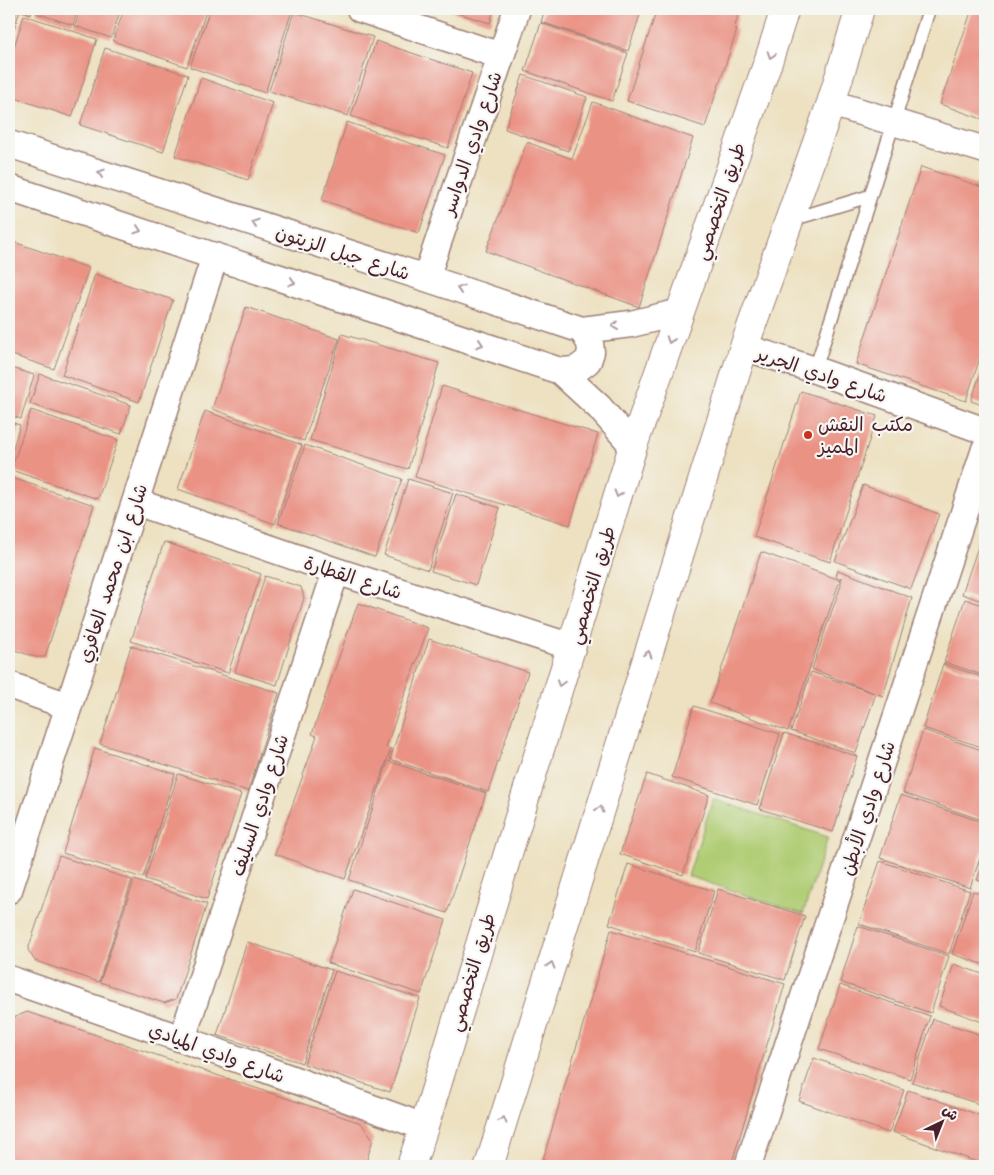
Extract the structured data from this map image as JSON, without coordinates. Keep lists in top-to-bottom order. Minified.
{"streets":{"main road":["طريق التخصصي"],"street":["شارع وادي الدواسر","شارع جبل الزيتون","شارع وادي الجرير","شارع ابن محمد العافري","شارع القطارة","شارع وادي السليف","شارع وادي الأبطن","شارع وادي الميادي"]},"crossings":[["شارع وادي الدواسر","شارع جبل الزيتون"],["طريق التخصصي","شارع جبل الزيتون"],["طريق التخصصي","شارع القطارة"],["طريق التخصصي","شارع وادي الميادي"],["شارع ابن محمد العافري","شارع القطارة"],["شارع القطارة","شارع وادي السليف"],["شارع وادي السليف","شارع وادي الميادي"]],"places":["مكتب النقش المميز"],"north":"top right"}
